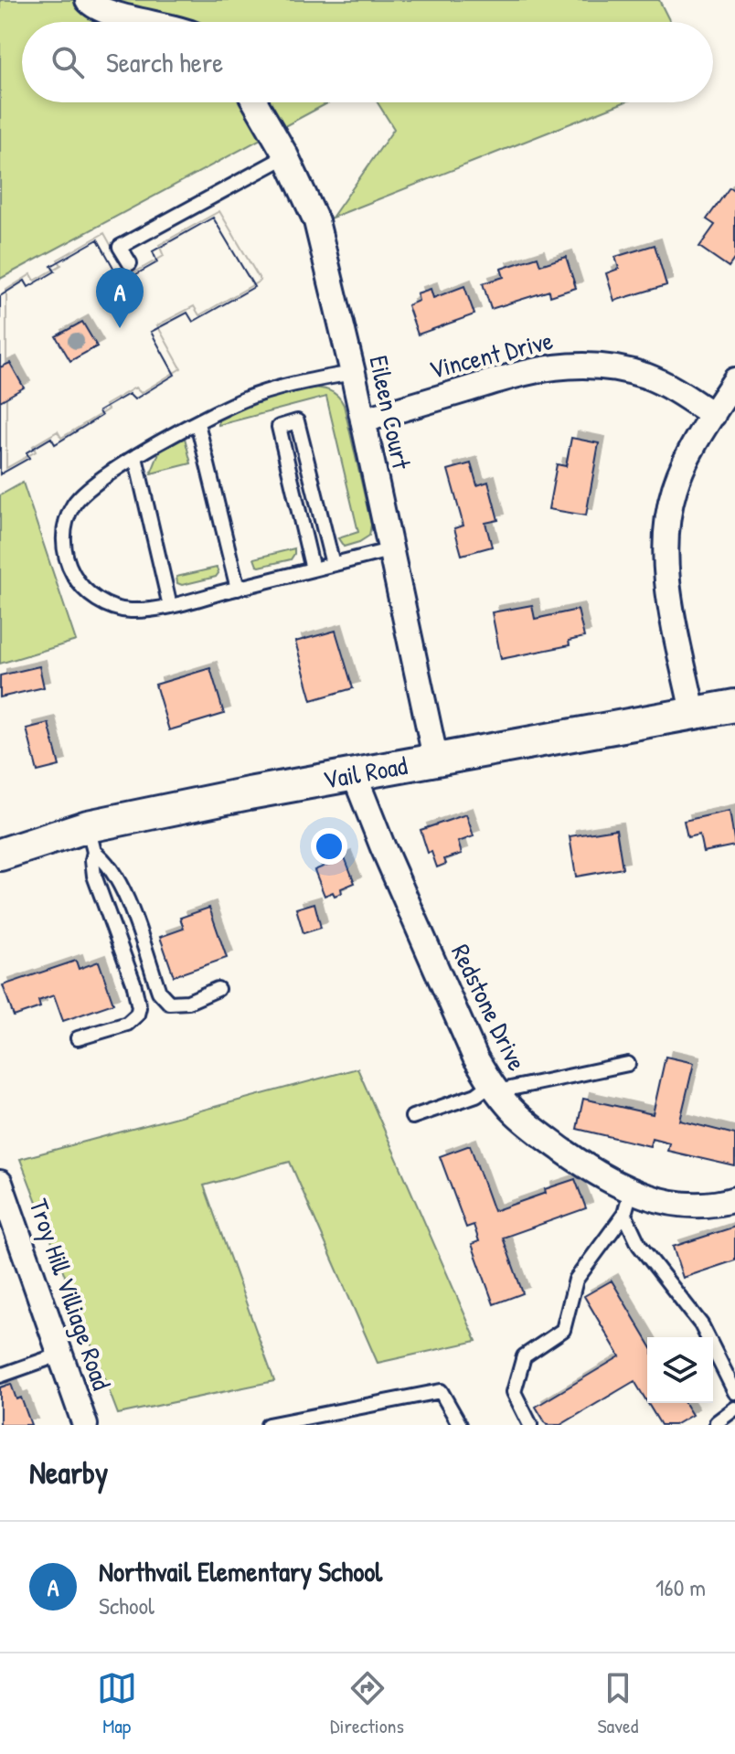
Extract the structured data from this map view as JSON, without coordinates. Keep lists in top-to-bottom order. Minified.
{"streets":{"street":["Vincent Drive","Eileen Court","Vail Road","Redstone Drive","Troy Hill Villiage Road"]},"crossings":[["Vincent Drive","Eileen Court"],["Eileen Court","Vail Road"],["Vail Road","Redstone Drive"]],"page":{"search":"Search here","pins":"A","heading":"Nearby","list":[{"mark":"A","name":"Northvail Elementary School","note":"School","value":"160 m"}],"nav":["Map","Directions","Saved"]}}
